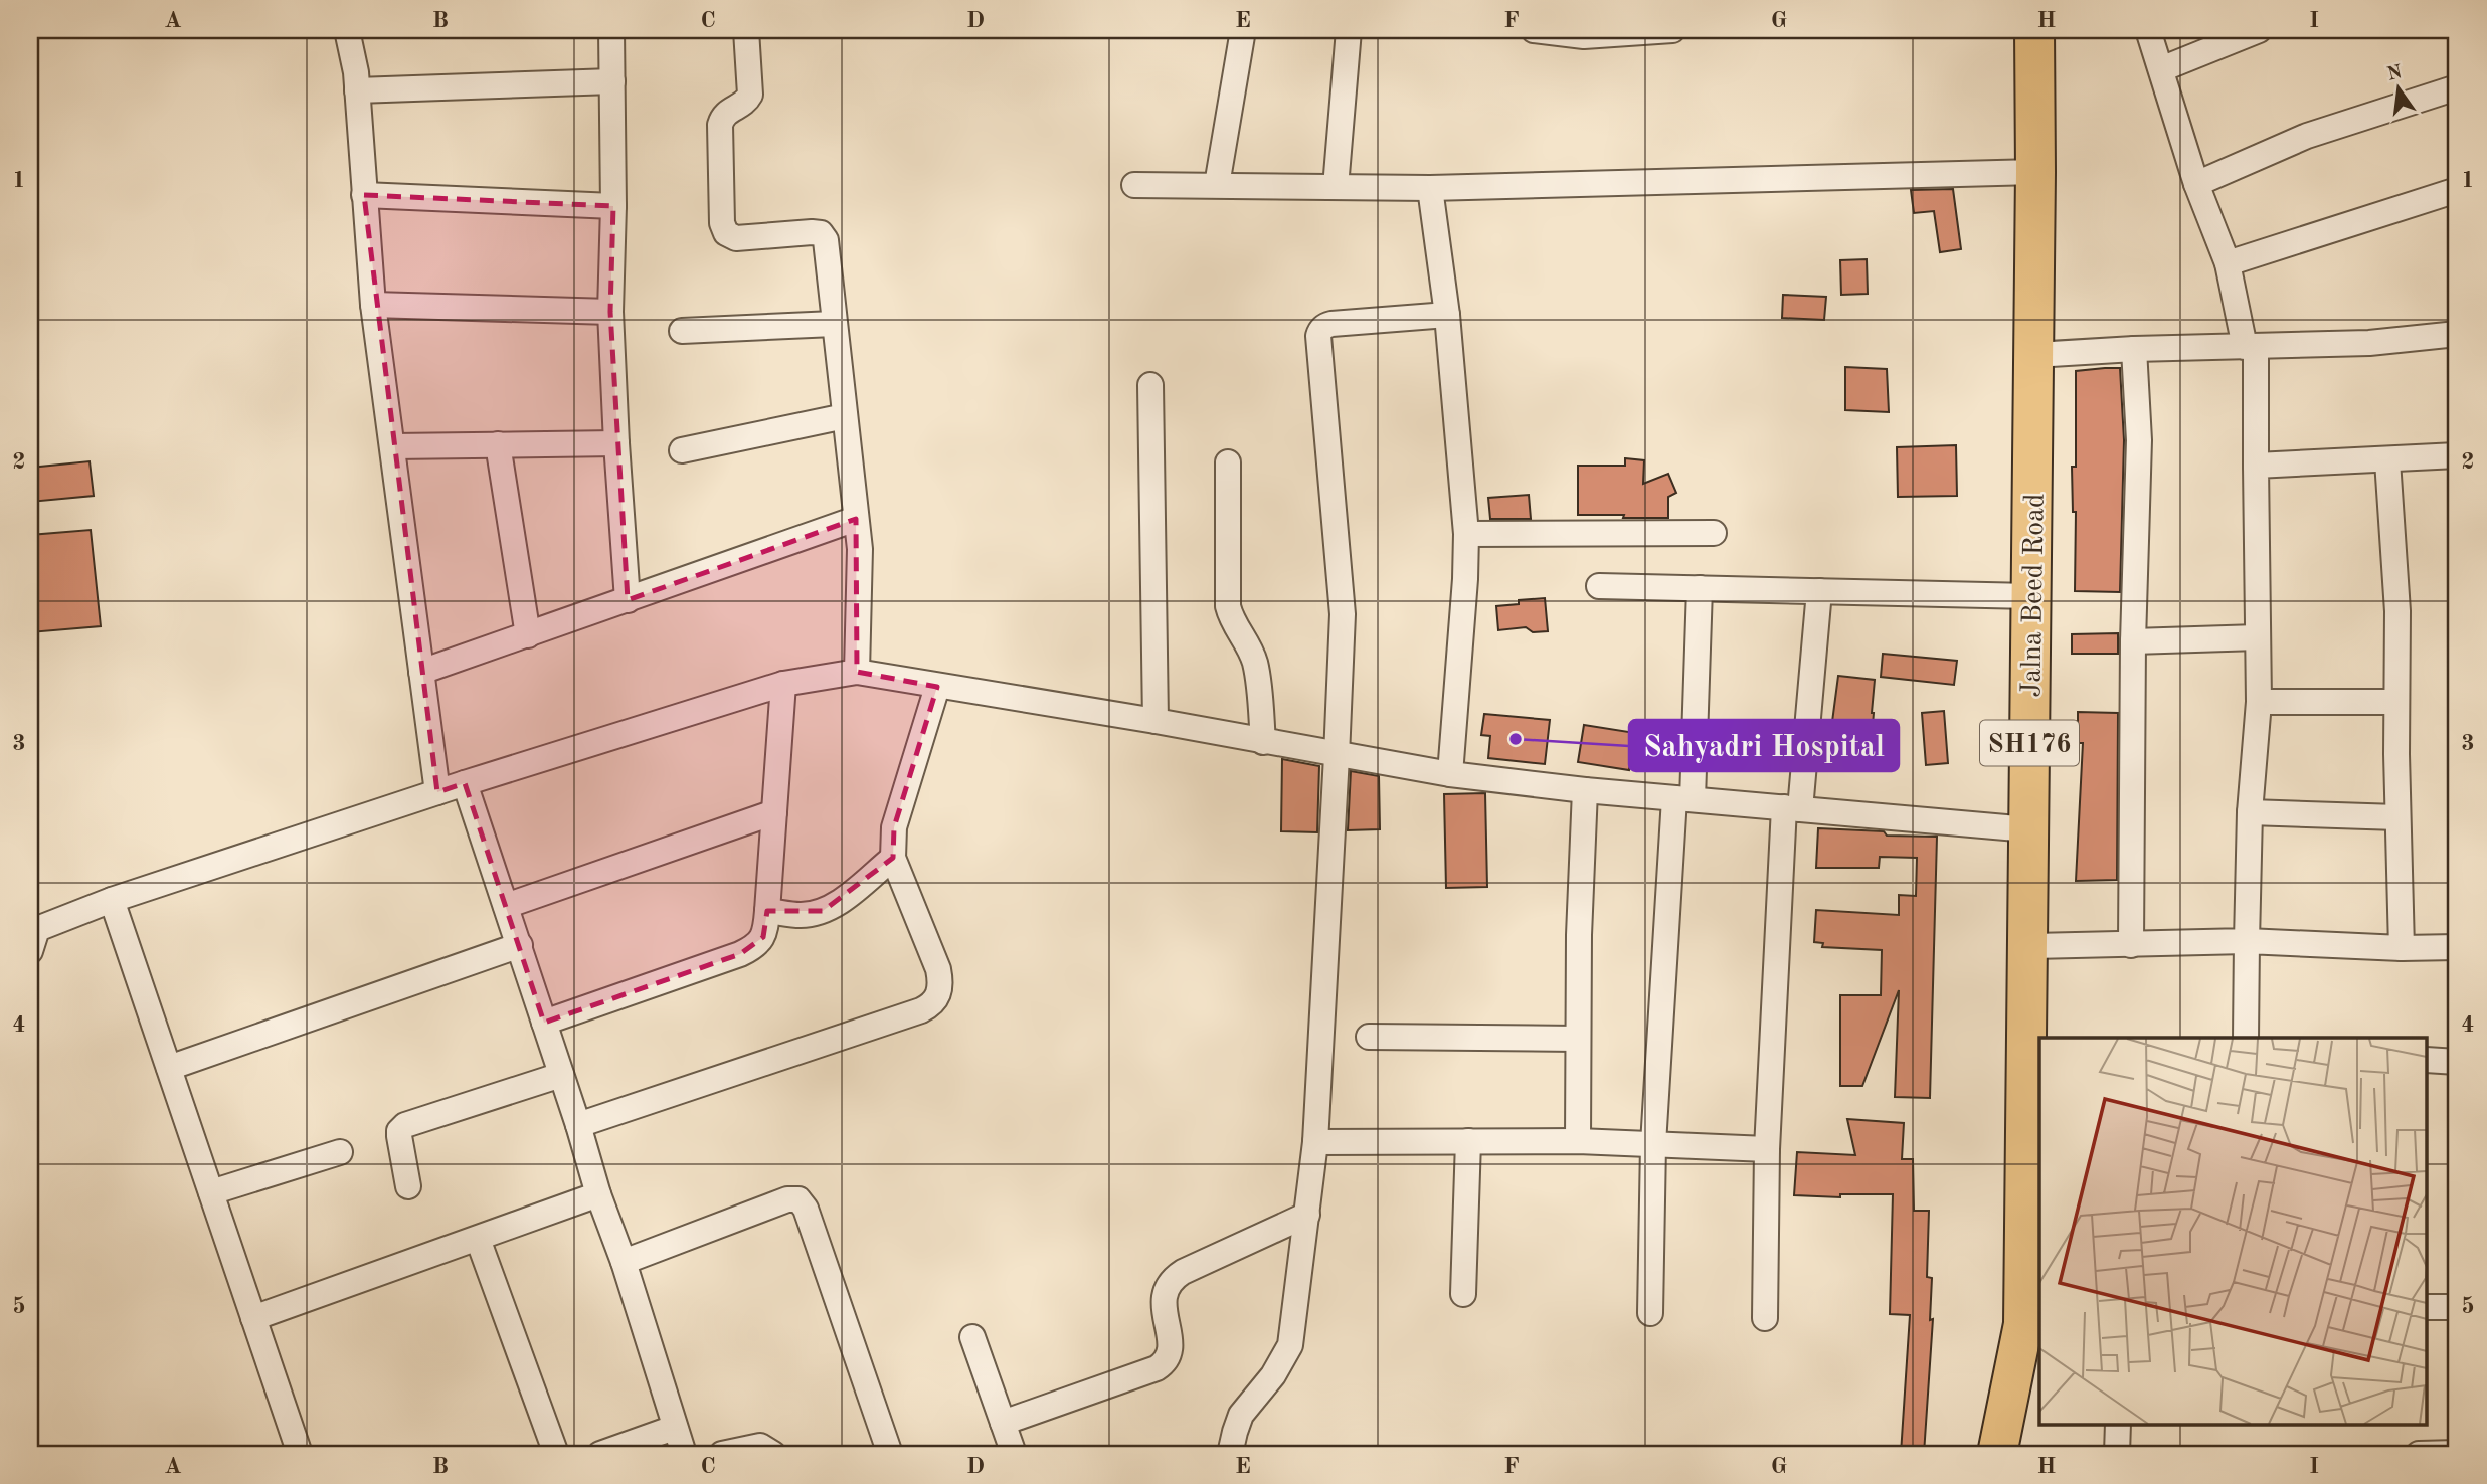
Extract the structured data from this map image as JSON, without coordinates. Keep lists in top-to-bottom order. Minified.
{"streets":{"main road":["Jalna Beed Road","SH176"]},"places":["Sahyadri Hospital"],"north":"top","grid":{"columns":["A","B","C","D","E","F","G","H","I"],"rows":["1","2","3","4","5"]}}
